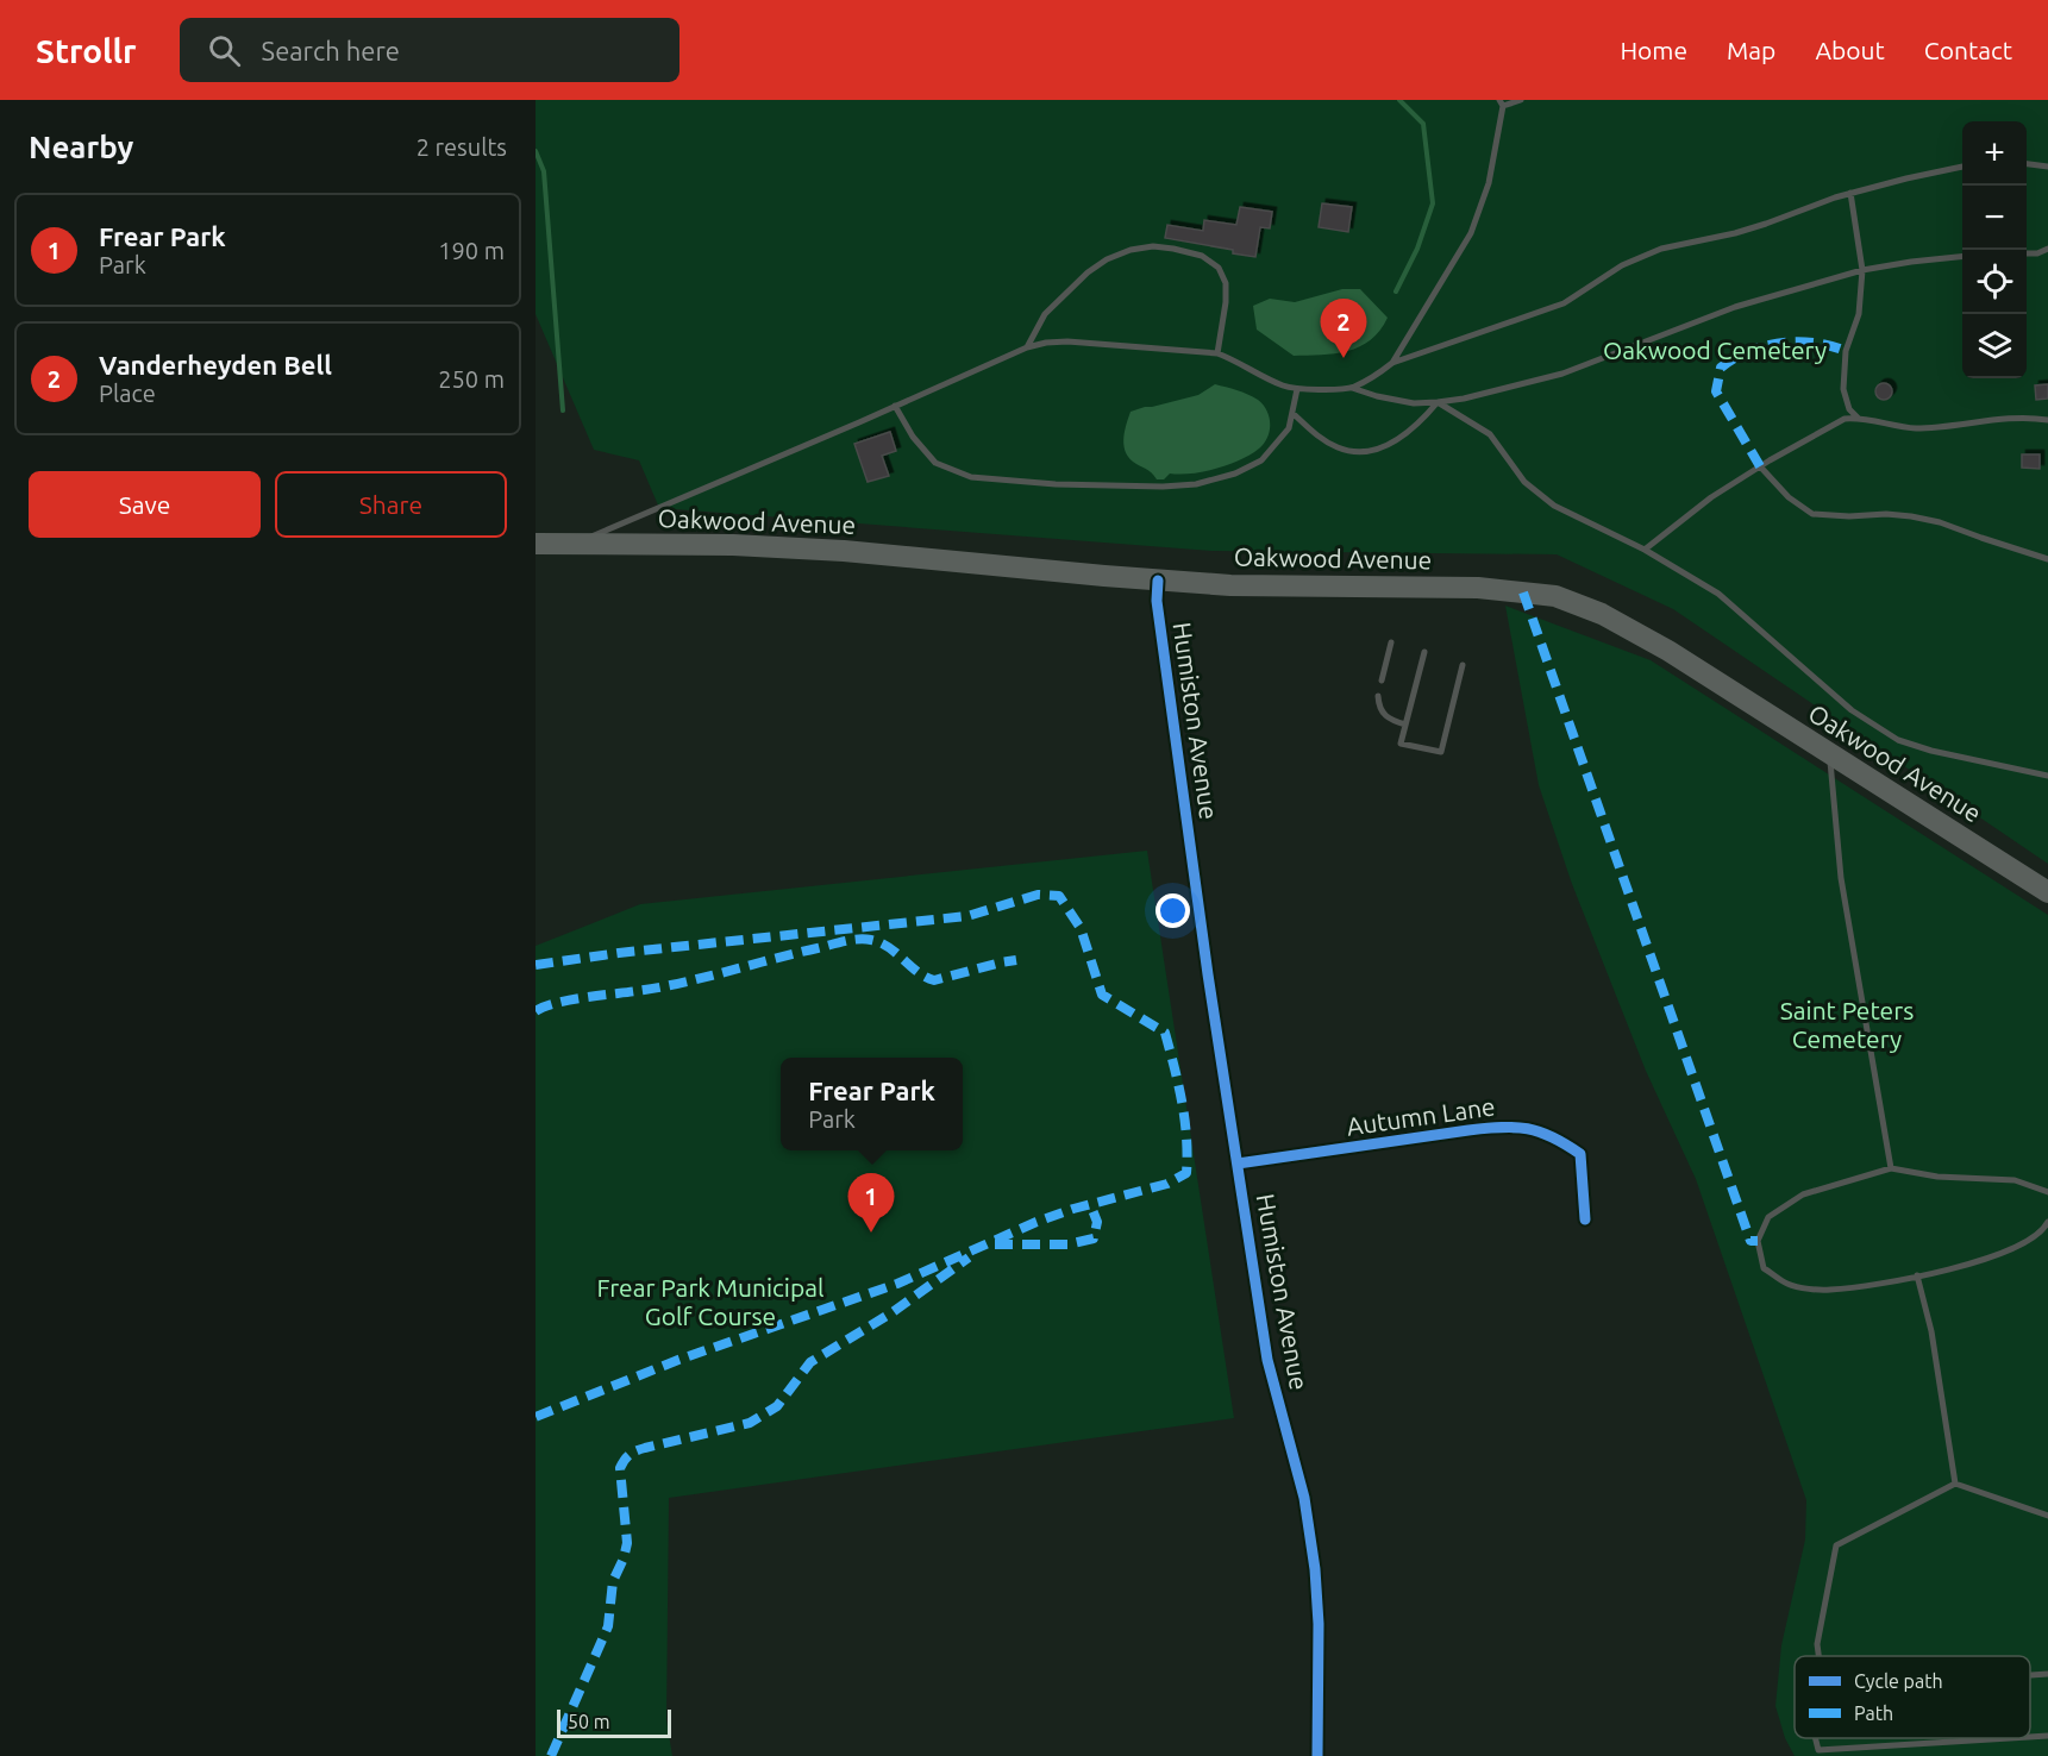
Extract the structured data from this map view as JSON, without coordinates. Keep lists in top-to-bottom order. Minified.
{"streets":{"main road":["Oakwood Avenue"],"street":["Humiston Avenue","Autumn Lane"]},"crossings":[["Oakwood Avenue","Humiston Avenue"],["Humiston Avenue","Autumn Lane"]],"parks":["Oakwood Cemetery","Saint Peters Cemetery","Frear Park Municipal Golf Course"],"legend":["Cycle path","Path"],"scale_bar":"50 m","page":{"header":"Strollr","search":"Search here","nav":["Home","Map","About","Contact"],"heading":["Nearby","2 results"],"map_buttons":["+","−"],"list":[{"mark":"1","name":"Frear Park","note":"Park","value":"190 m"},{"mark":"2","name":"Vanderheyden Bell","note":"Place","value":"250 m"}],"pins":["2","1"],"buttons":["Save","Share"],"popup":["Frear Park","Park"],"scale":"50 m"}}
